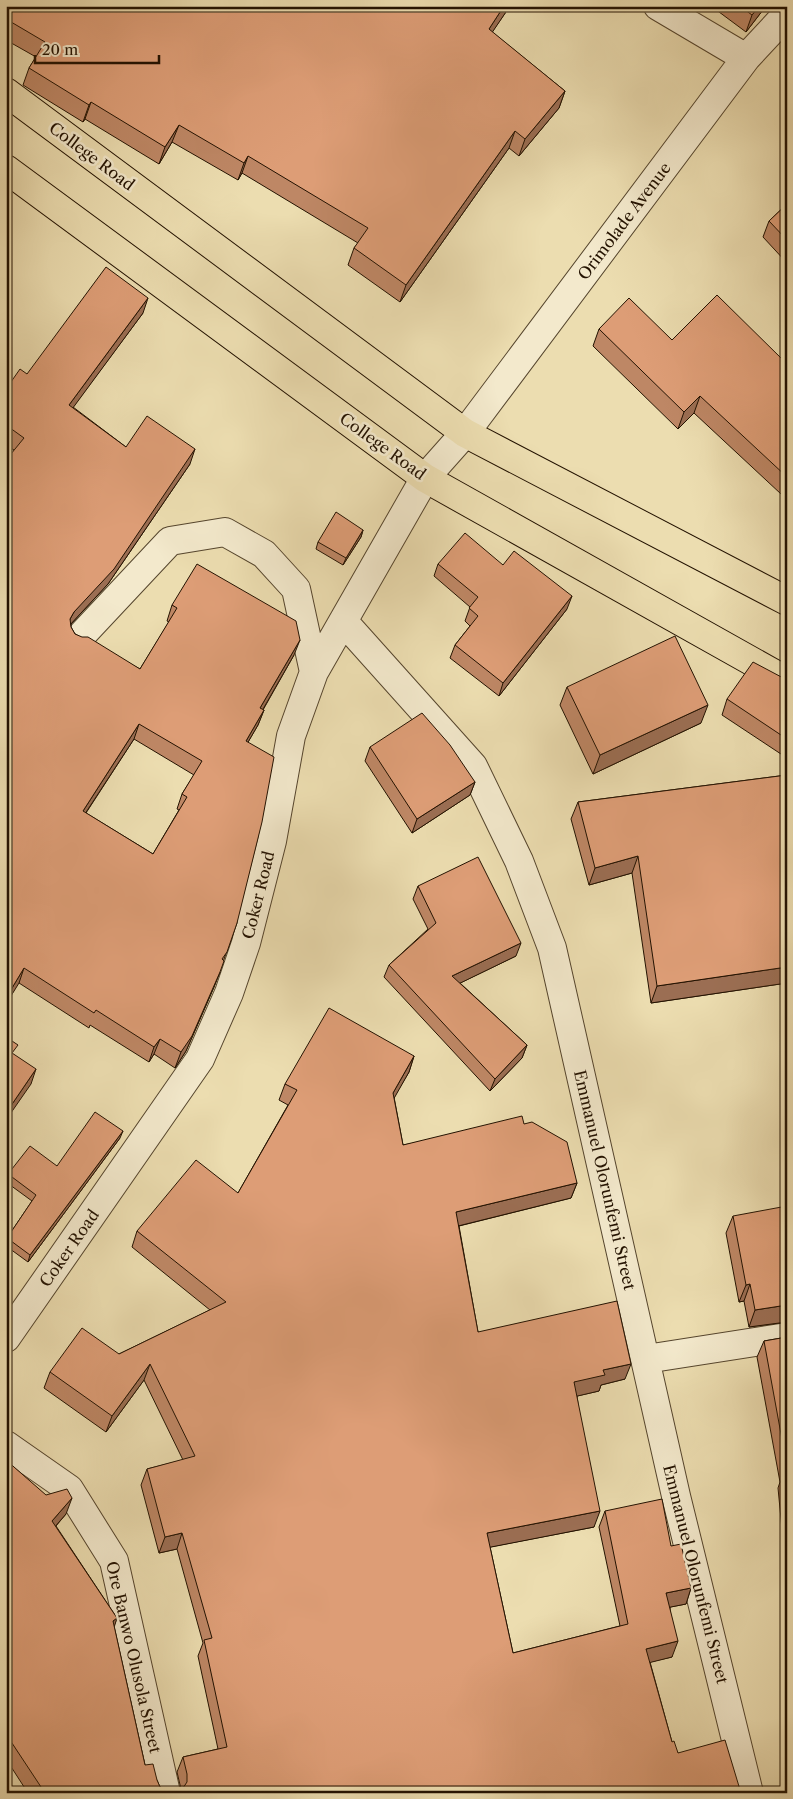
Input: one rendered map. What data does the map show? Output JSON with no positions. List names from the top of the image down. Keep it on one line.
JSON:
{"streets":{"main road":["College Road"],"street":["Orimolade Avenue","Coker Road","Emmanuel Olorunfemi Street","Ore Banwo Olusola Street"]},"crossings":[["College Road","Orimolade Avenue"],["College Road","Coker Road"],["Orimolade Avenue","Coker Road"],["Coker Road","Emmanuel Olorunfemi Street"]],"scale_bar":"20 m"}
